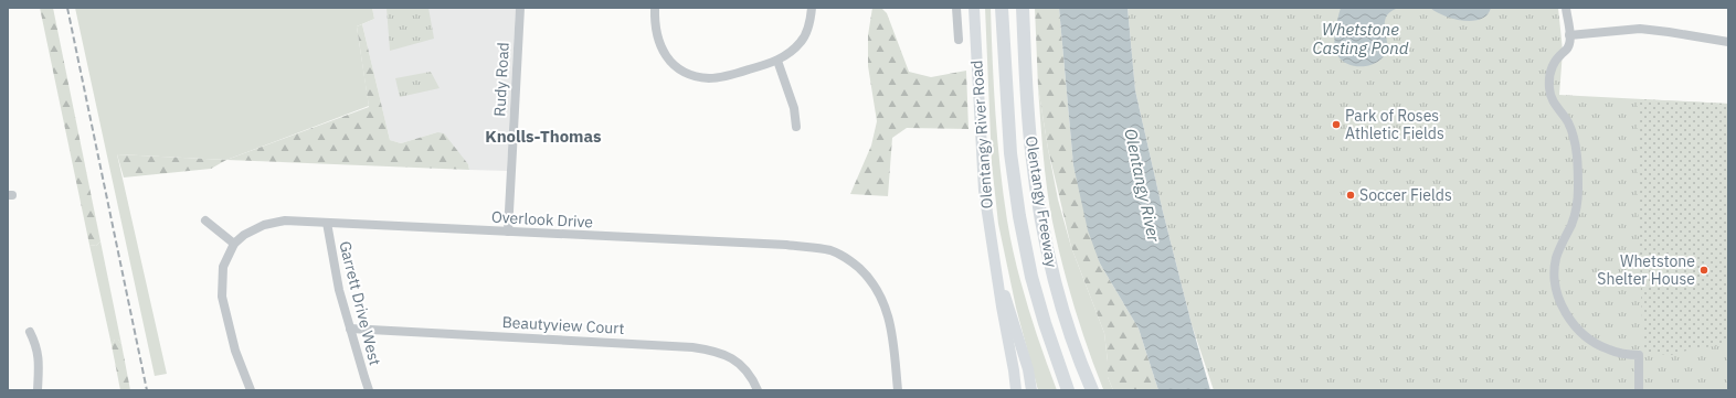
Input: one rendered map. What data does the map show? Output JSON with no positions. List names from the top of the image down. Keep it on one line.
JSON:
{"streets":{"highway":["Olentangy Freeway"],"main road":["Olentangy River Road"],"street":["Rudy Road","Overlook Drive","Garrett Drive West","Beautyview Court"]},"crossings":[["Rudy Road","Overlook Drive"],["Overlook Drive","Garrett Drive West"],["Garrett Drive West","Beautyview Court"]],"districts":["Knolls-Thomas"],"water":["Whetstone Casting Pond","Olentangy River"],"places":["Park of Roses Athletic Fields","Soccer Fields","Whetstone Shelter House"]}
